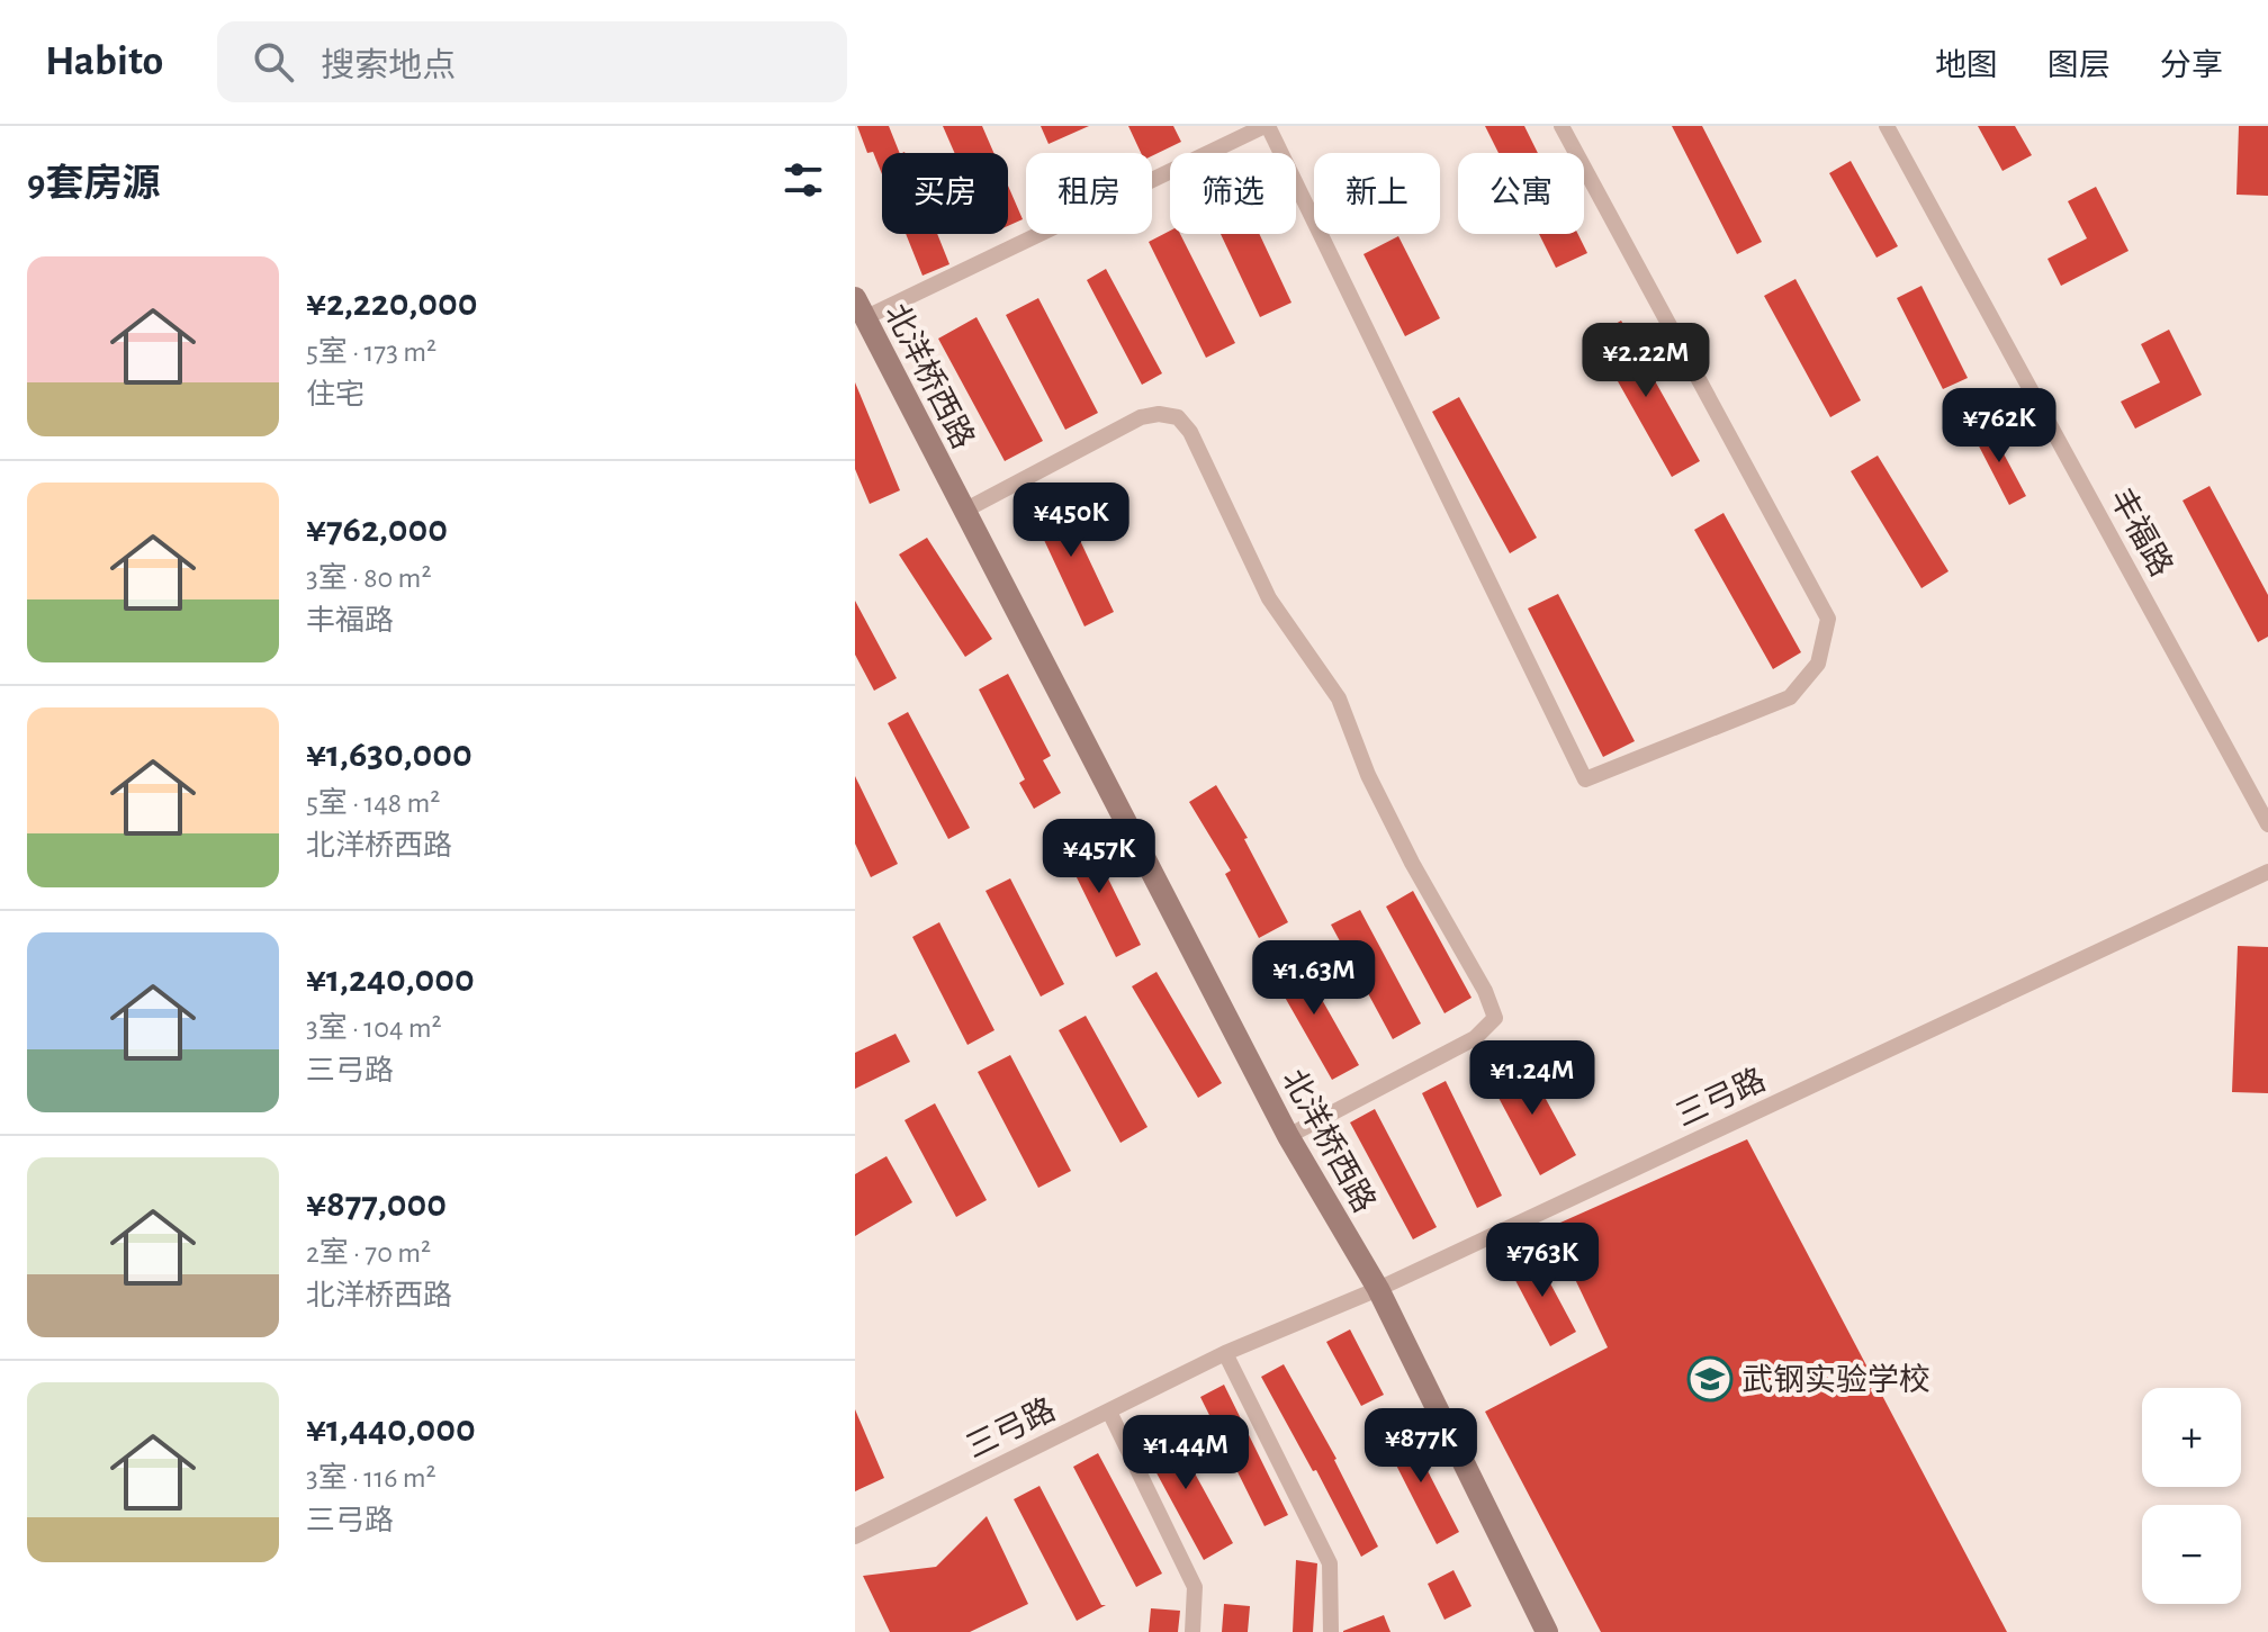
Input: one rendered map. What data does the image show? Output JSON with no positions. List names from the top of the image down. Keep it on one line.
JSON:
{"streets":{"main road":["北洋桥西路"],"street":["丰福路","三弓路"]},"crossings":[["北洋桥西路","三弓路"]],"places":{"school or university":["武钢实验学校"]},"page":{"header":"Habito","search":"搜索地点","nav":["地图","图层","分享"],"heading":"9套房源","chip":["买房","租房","筛选","新上","公寓"],"list":[{"name":"¥2,220,000","note":"5室 · 173 m² · 住宅"},{"name":"¥762,000","note":"3室 · 80 m² · 丰福路"},{"name":"¥1,630,000","note":"5室 · 148 m² · 北洋桥西路"},{"name":"¥1,240,000","note":"3室 · 104 m² · 三弓路"},{"name":"¥877,000","note":"2室 · 70 m² · 北洋桥西路"},{"name":"¥1,440,000","note":"3室 · 116 m² · 三弓路"}],"price":["¥2.22M","¥762K","¥450K","¥457K","¥1.63M","¥1.24M","¥763K","¥877K","¥1.44M"],"map_buttons":["+","−"]}}
